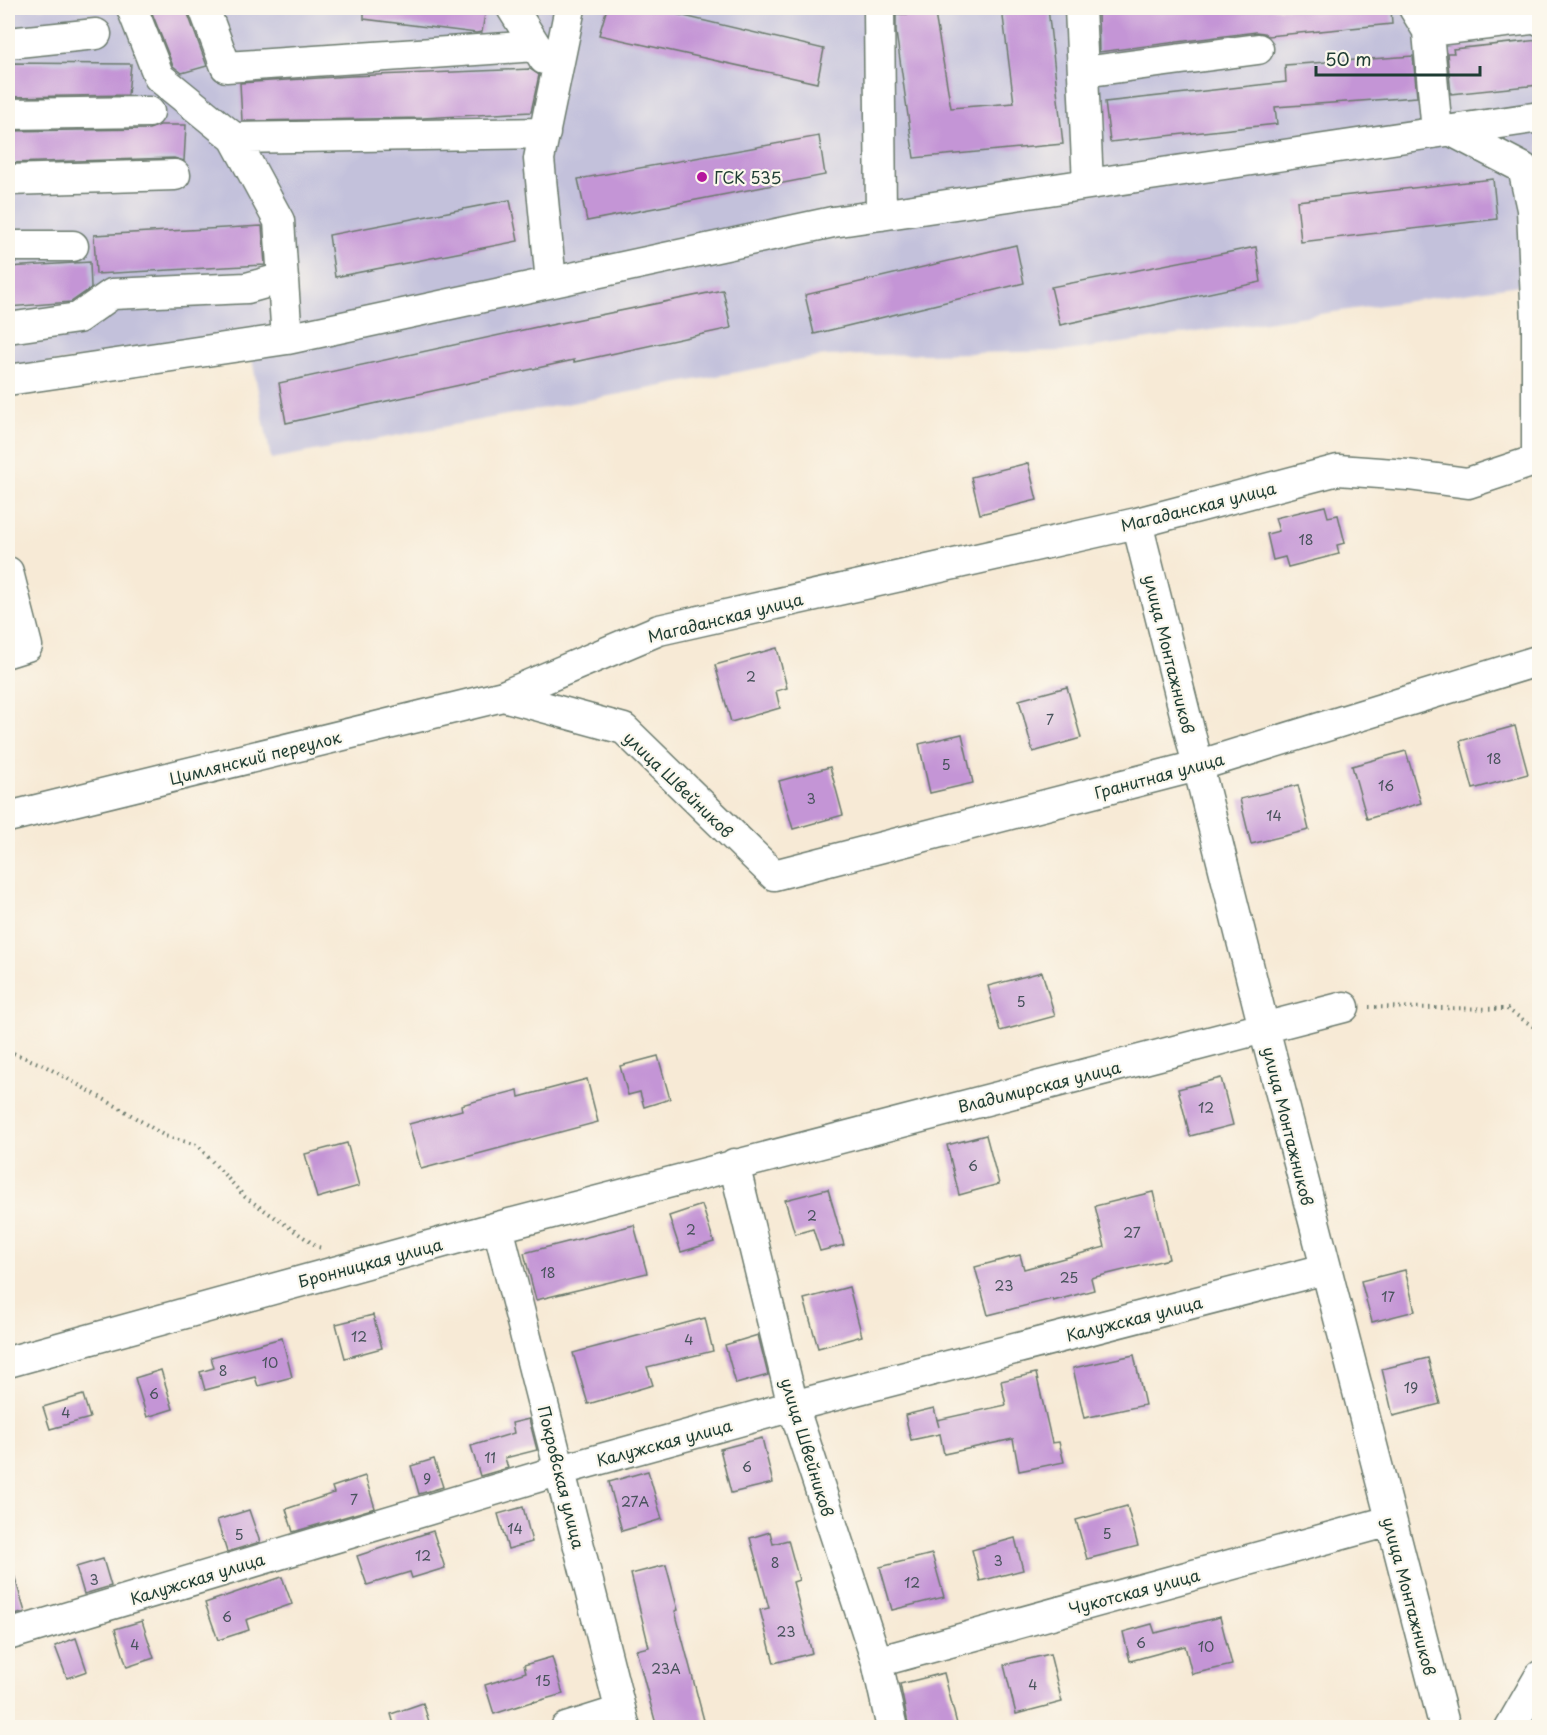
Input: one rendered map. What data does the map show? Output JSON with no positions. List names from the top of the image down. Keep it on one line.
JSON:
{"streets":{"street":["Магаданская улица","улица Монтажников","Цимлянский переулок","Гранитная улица","улица Швейников","Владимирская улица","Бронницкая улица","Калужская улица","Покровская улица","Чукотская улица"]},"crossings":[["Магаданская улица","улица Монтажников"],["Магаданская улица","Цимлянский переулок"],["Магаданская улица","улица Швейников"],["улица Монтажников","Гранитная улица"],["улица Монтажников","Владимирская улица"],["улица Монтажников","Калужская улица"],["улица Монтажников","Чукотская улица"],["Цимлянский переулок","улица Швейников"],["Гранитная улица","улица Швейников"],["улица Швейников","Владимирская улица"],["улица Швейников","Бронницкая улица"],["улица Швейников","Калужская улица"],["улица Швейников","Чукотская улица"],["Владимирская улица","Бронницкая улица"],["Бронницкая улица","Покровская улица"],["Калужская улица","Покровская улица"]],"places":["ГСК 535"],"house_numbers":["18","2","7","18","5","16","3","14","5","12","6","2","2","27","18","25","23","17","12","4","10","8","19","6","4","11","6","9","7","27А","14","5","5","12","3","8","3","12","6","23","6","4","10","23А","15","4"],"scale_bar":"50 m"}
